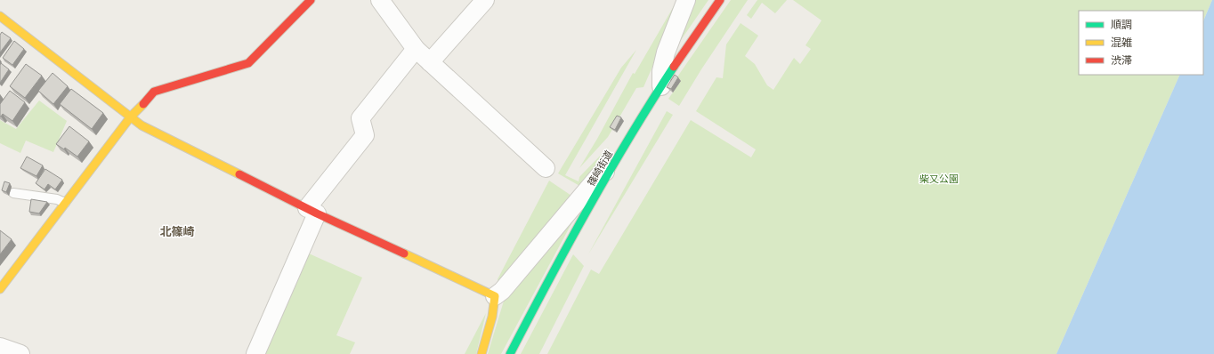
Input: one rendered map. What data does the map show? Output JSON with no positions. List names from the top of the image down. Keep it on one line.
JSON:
{"streets":{"street":["篠崎街道"]},"districts":["北篠崎"],"parks":["柴又公園"],"legend":["順調","混雑","渋滞"]}
